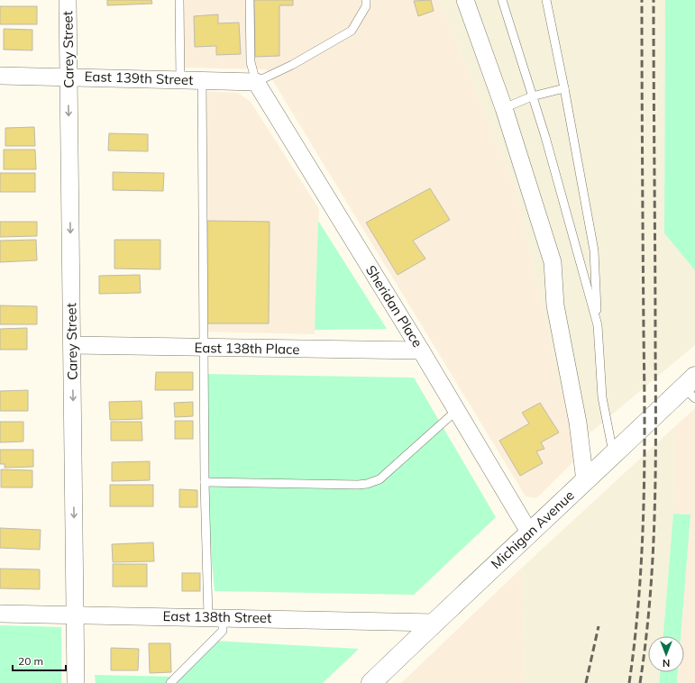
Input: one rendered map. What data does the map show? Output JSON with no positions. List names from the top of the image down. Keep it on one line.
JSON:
{"streets":{"main road":["Michigan Avenue"],"street":["Carey Street","East 139th Street","Sheridan Place","East 138th Place","East 138th Street"]},"crossings":[["Carey Street","East 139th Street"],["Carey Street","East 138th Place"],["Carey Street","East 138th Street"],["East 139th Street","Sheridan Place"],["Sheridan Place","East 138th Place"],["Sheridan Place","Michigan Avenue"],["Michigan Avenue","East 138th Street"]],"one_way":["Carey Street"],"scale_bar":"20 m","north":"bottom"}
